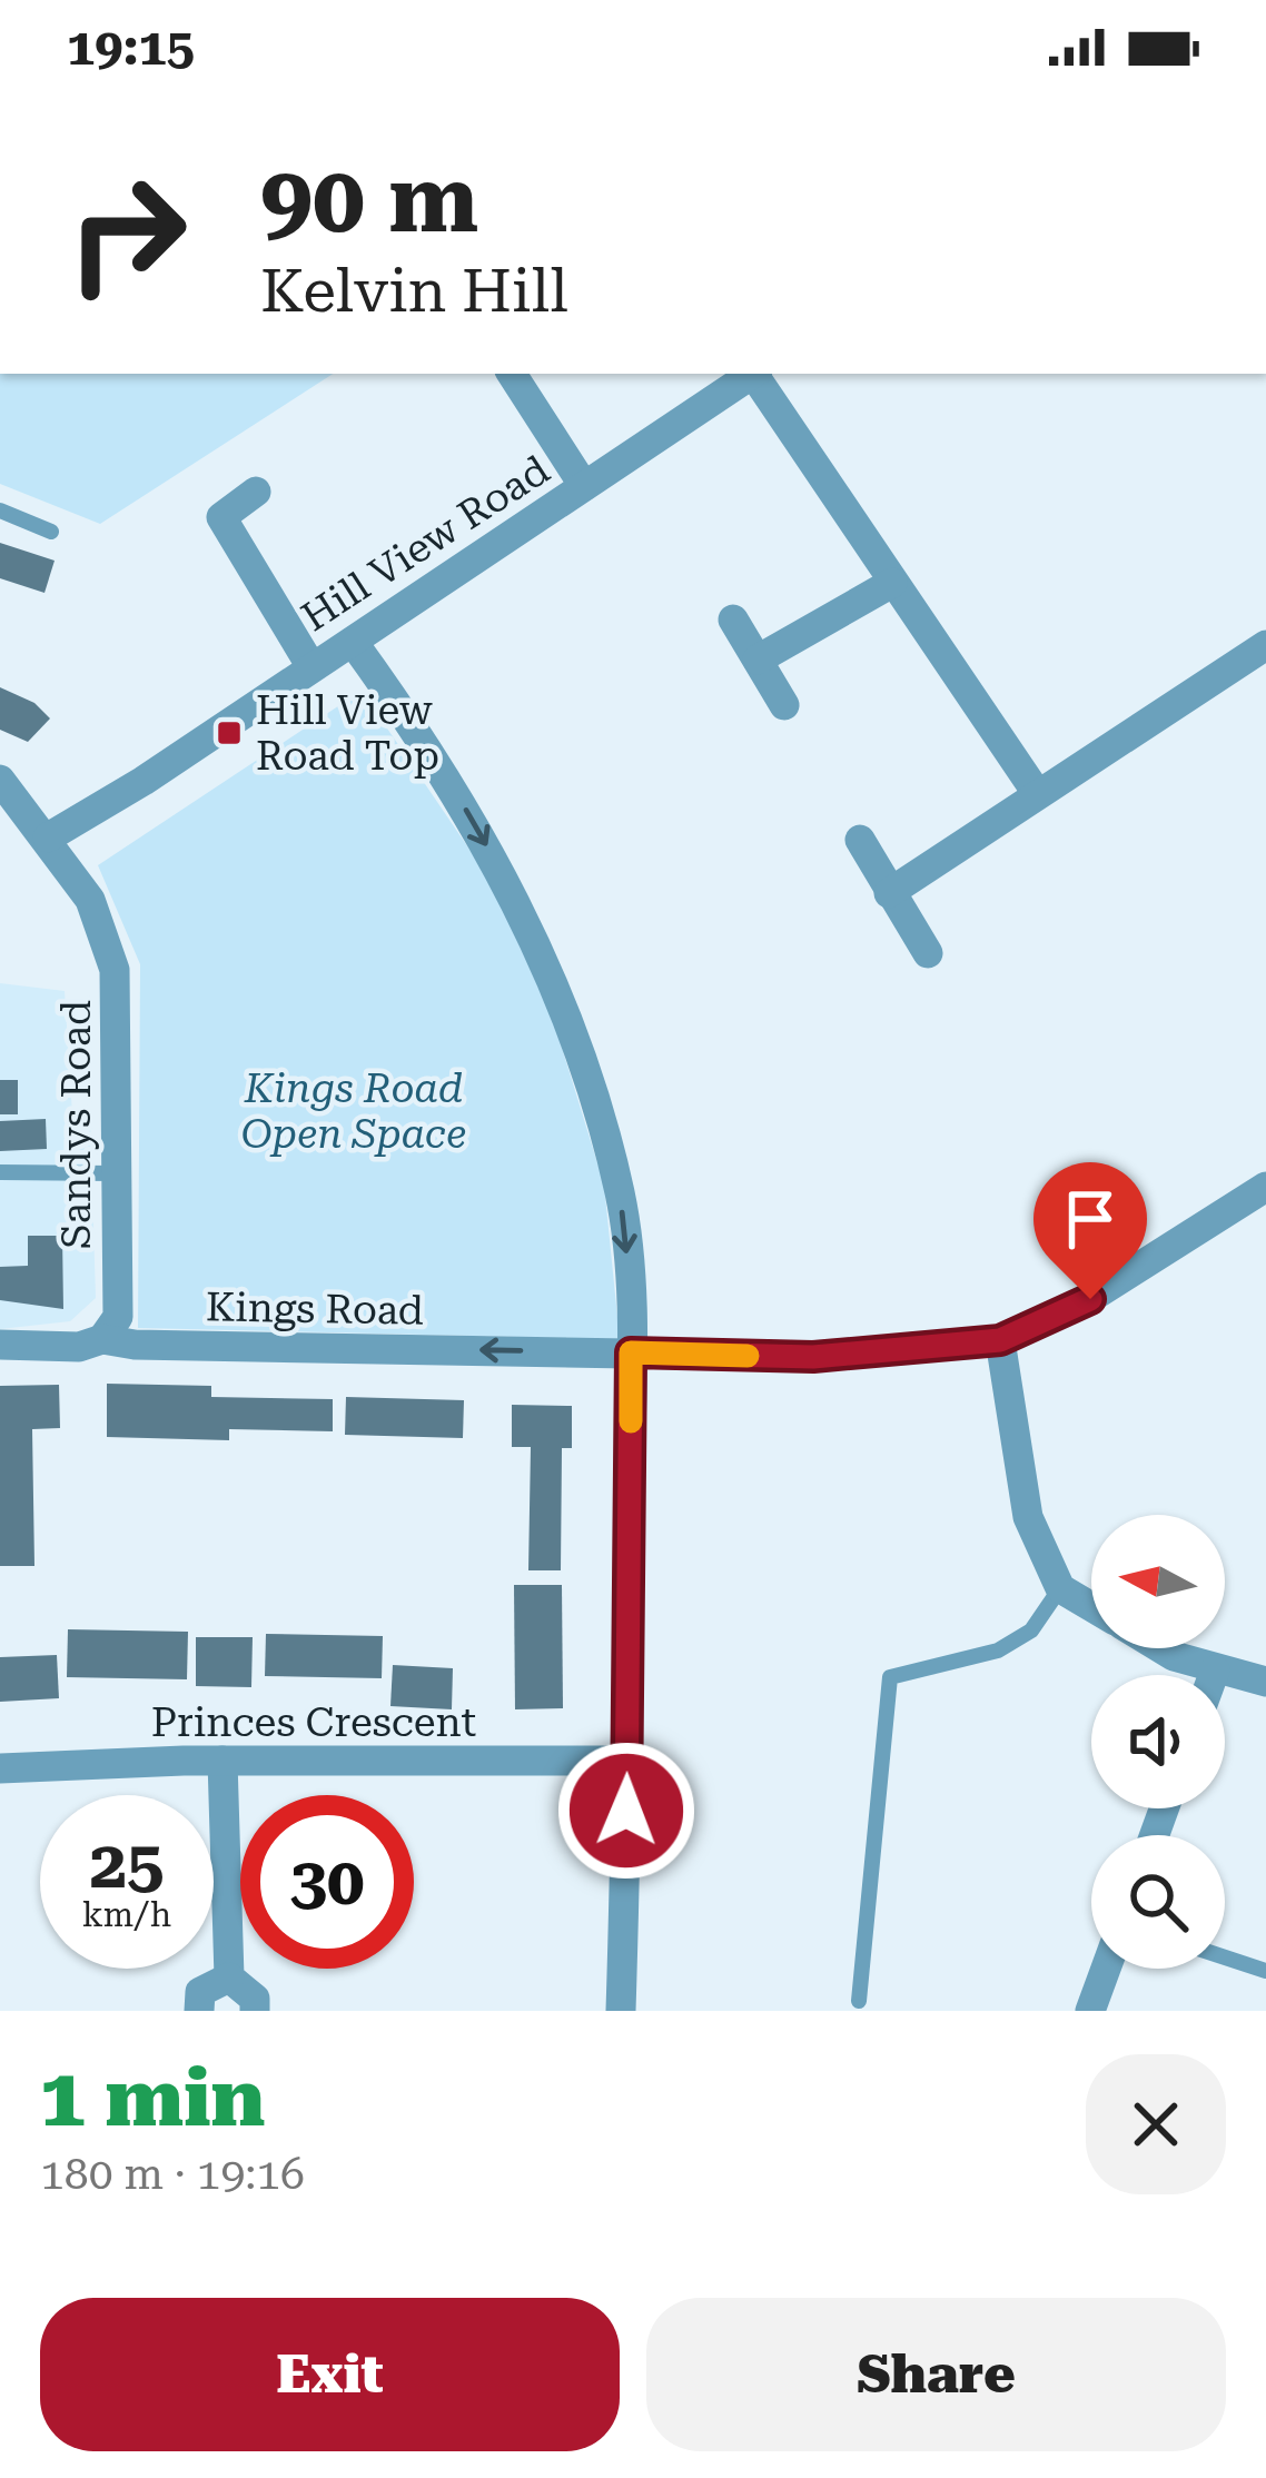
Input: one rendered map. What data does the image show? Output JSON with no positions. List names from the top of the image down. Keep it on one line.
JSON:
{"streets":{"street":["Hill View Road","Sandys Road","Kings Road","Princes Crescent"]},"crossings":[["Hill View Road","Sandys Road"],["Sandys Road","Kings Road"]],"one_way":["Kings Road"],"parks":["Kings Road Open Space"],"places":{"transit":["Hill View Road Top"]},"north":"left","page":{"status":"19:15","turn":["90 m","Kelvin Hill"],"speed":"25 km/h","limit":"30","heading":["1 min","180 m · 19:16"],"buttons":["Exit","Share"]}}
